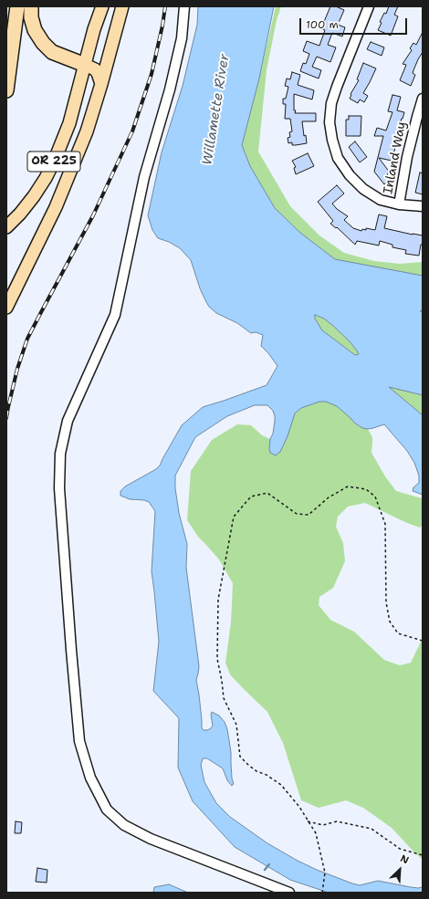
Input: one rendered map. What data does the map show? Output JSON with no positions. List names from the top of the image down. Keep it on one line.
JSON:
{"streets":{"main road":["OR 225"],"street":["Inland Way"]},"water":["Willamette River"],"scale_bar":"100 m","north":"top right"}
